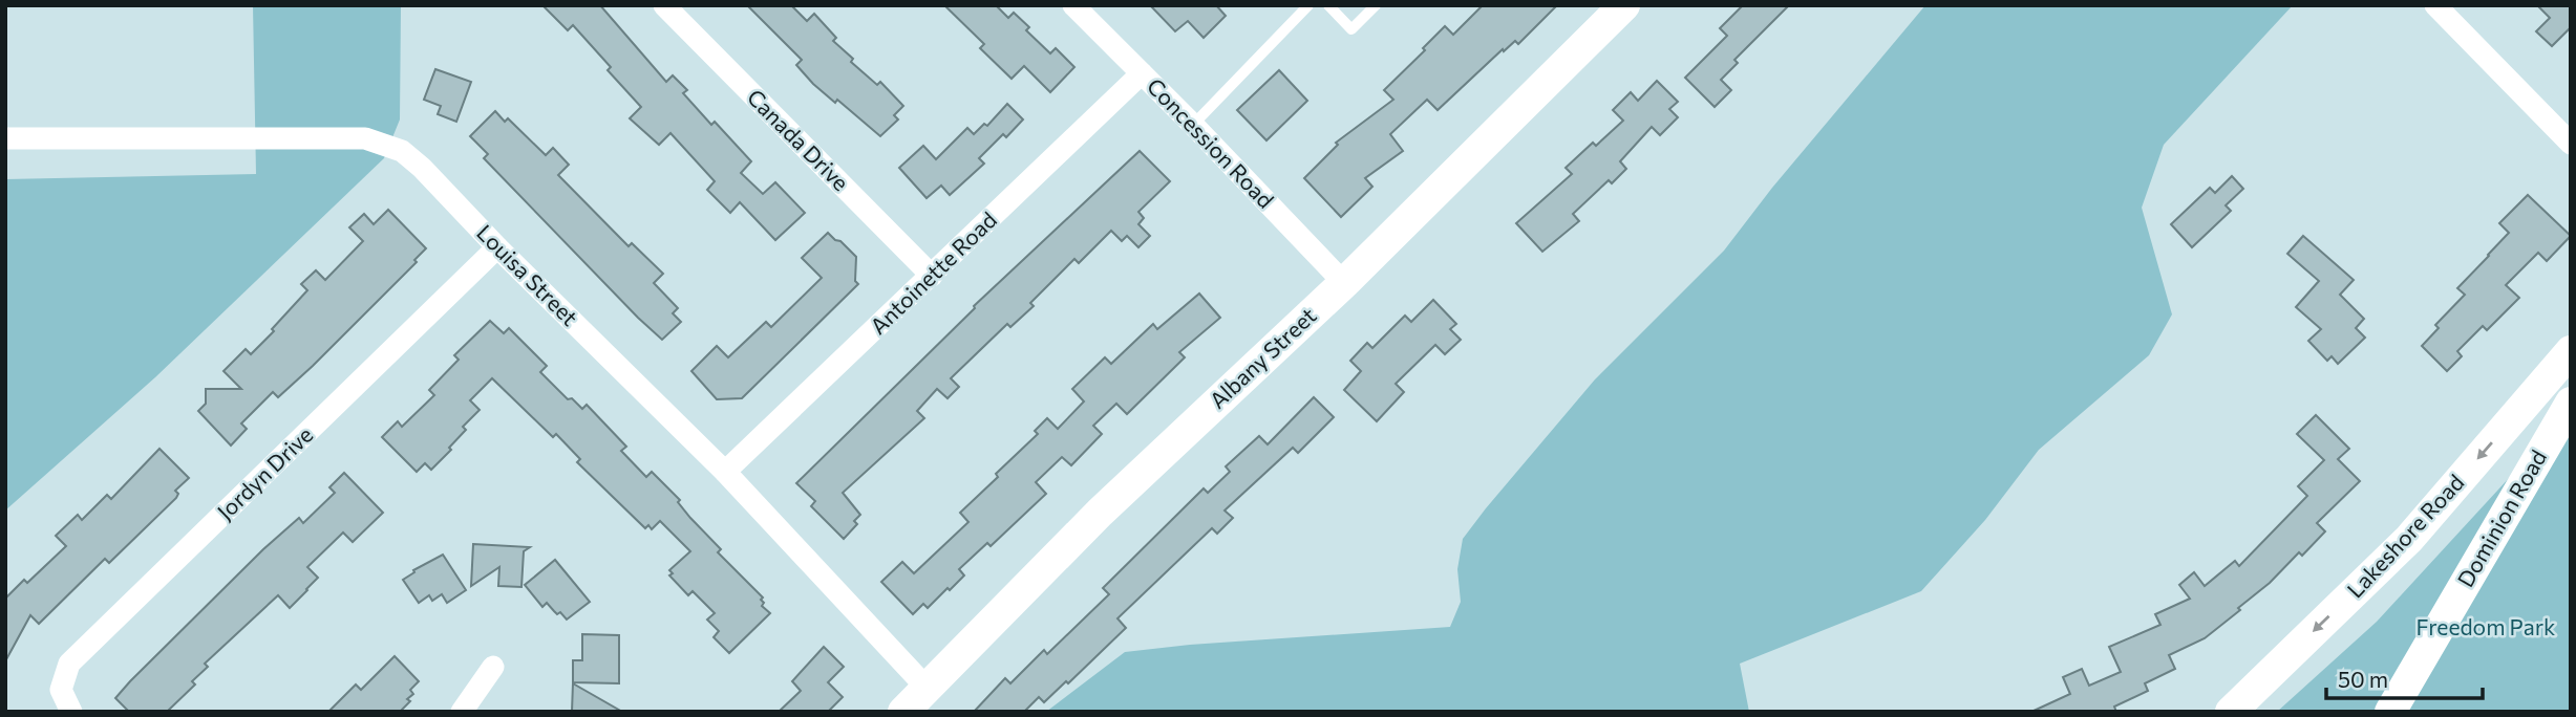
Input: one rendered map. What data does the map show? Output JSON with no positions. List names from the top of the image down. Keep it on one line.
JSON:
{"streets":{"street":["Canada Drive","Concession Road","Antoinette Road","Louisa Street","Albany Street","Jordyn Drive","Dominion Road","Lakeshore Road"]},"crossings":[["Canada Drive","Antoinette Road"],["Concession Road","Antoinette Road"],["Concession Road","Albany Street"],["Antoinette Road","Louisa Street"],["Louisa Street","Albany Street"],["Louisa Street","Jordyn Drive"]],"one_way":["Lakeshore Road"],"parks":["Freedom Park"],"scale_bar":"50 m"}
